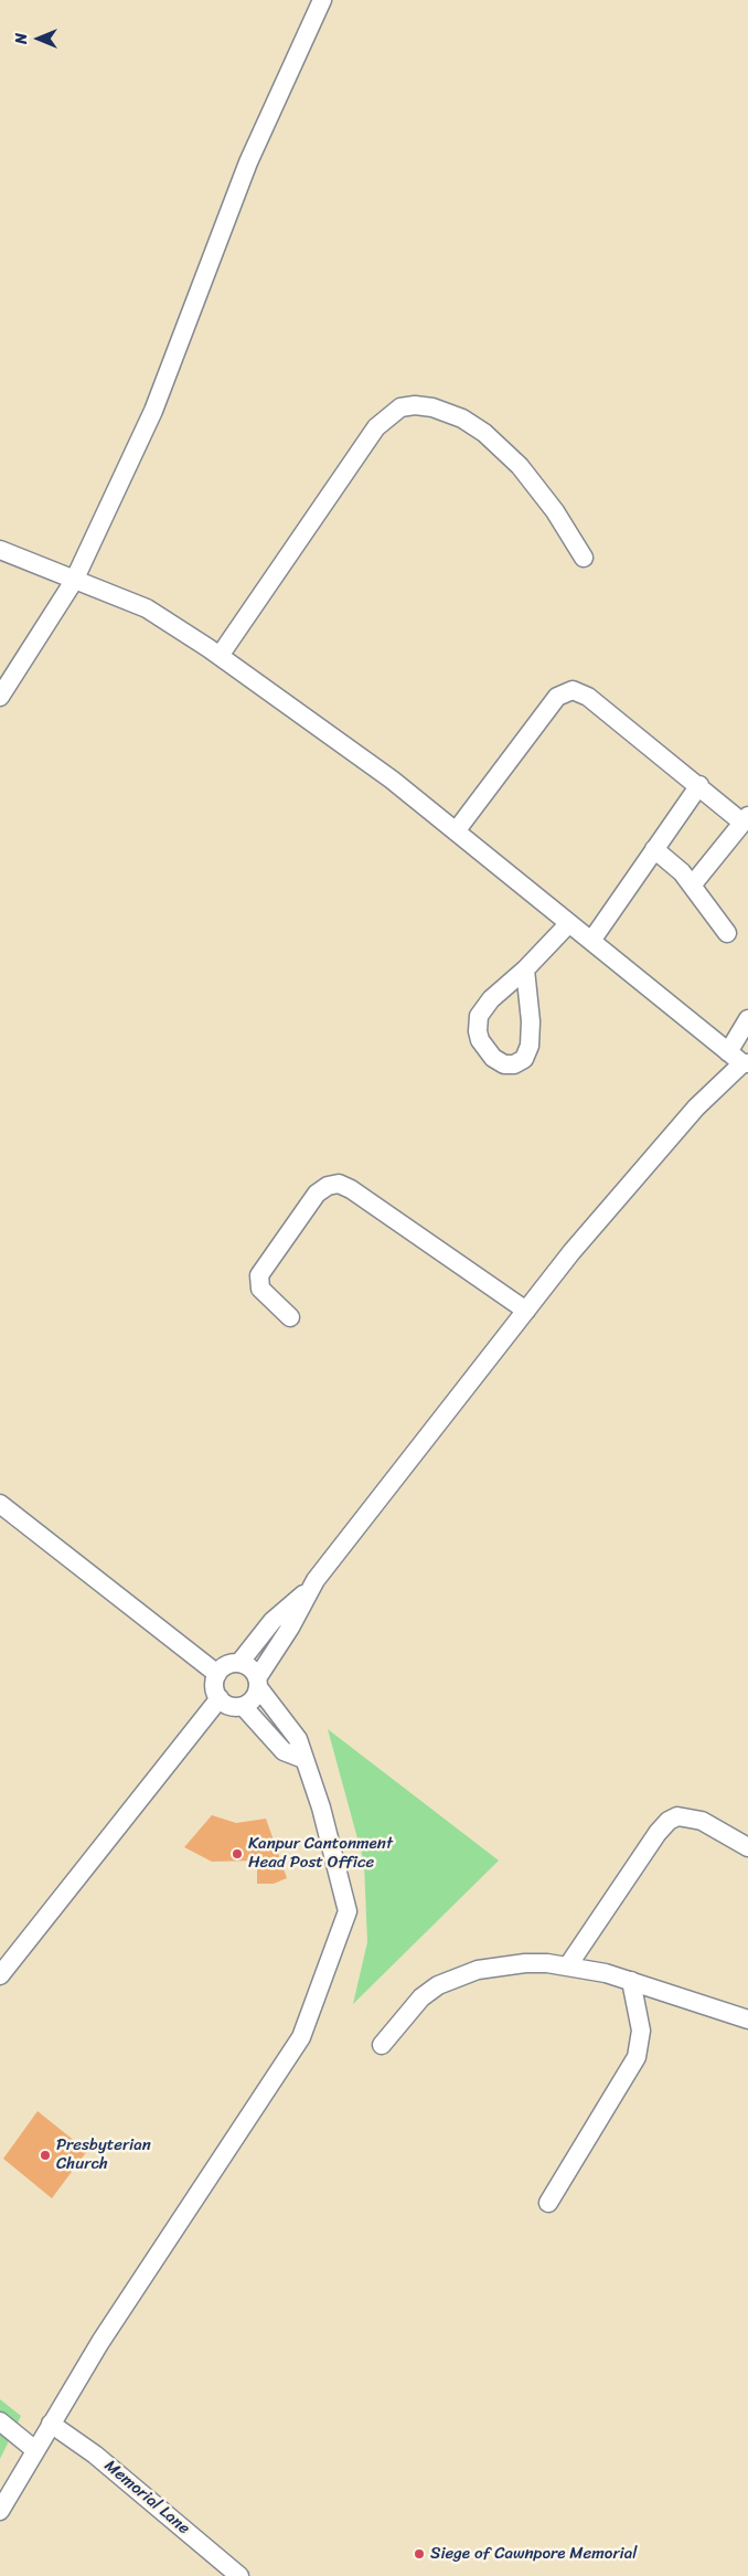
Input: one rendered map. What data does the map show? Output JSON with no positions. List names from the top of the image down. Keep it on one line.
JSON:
{"streets":{"street":["Memorial Lane"]},"places":["Kanpur Cantonment Head Post Office","Presbyterian Church","Siege of Cawnpore Memorial"],"north":"left"}
